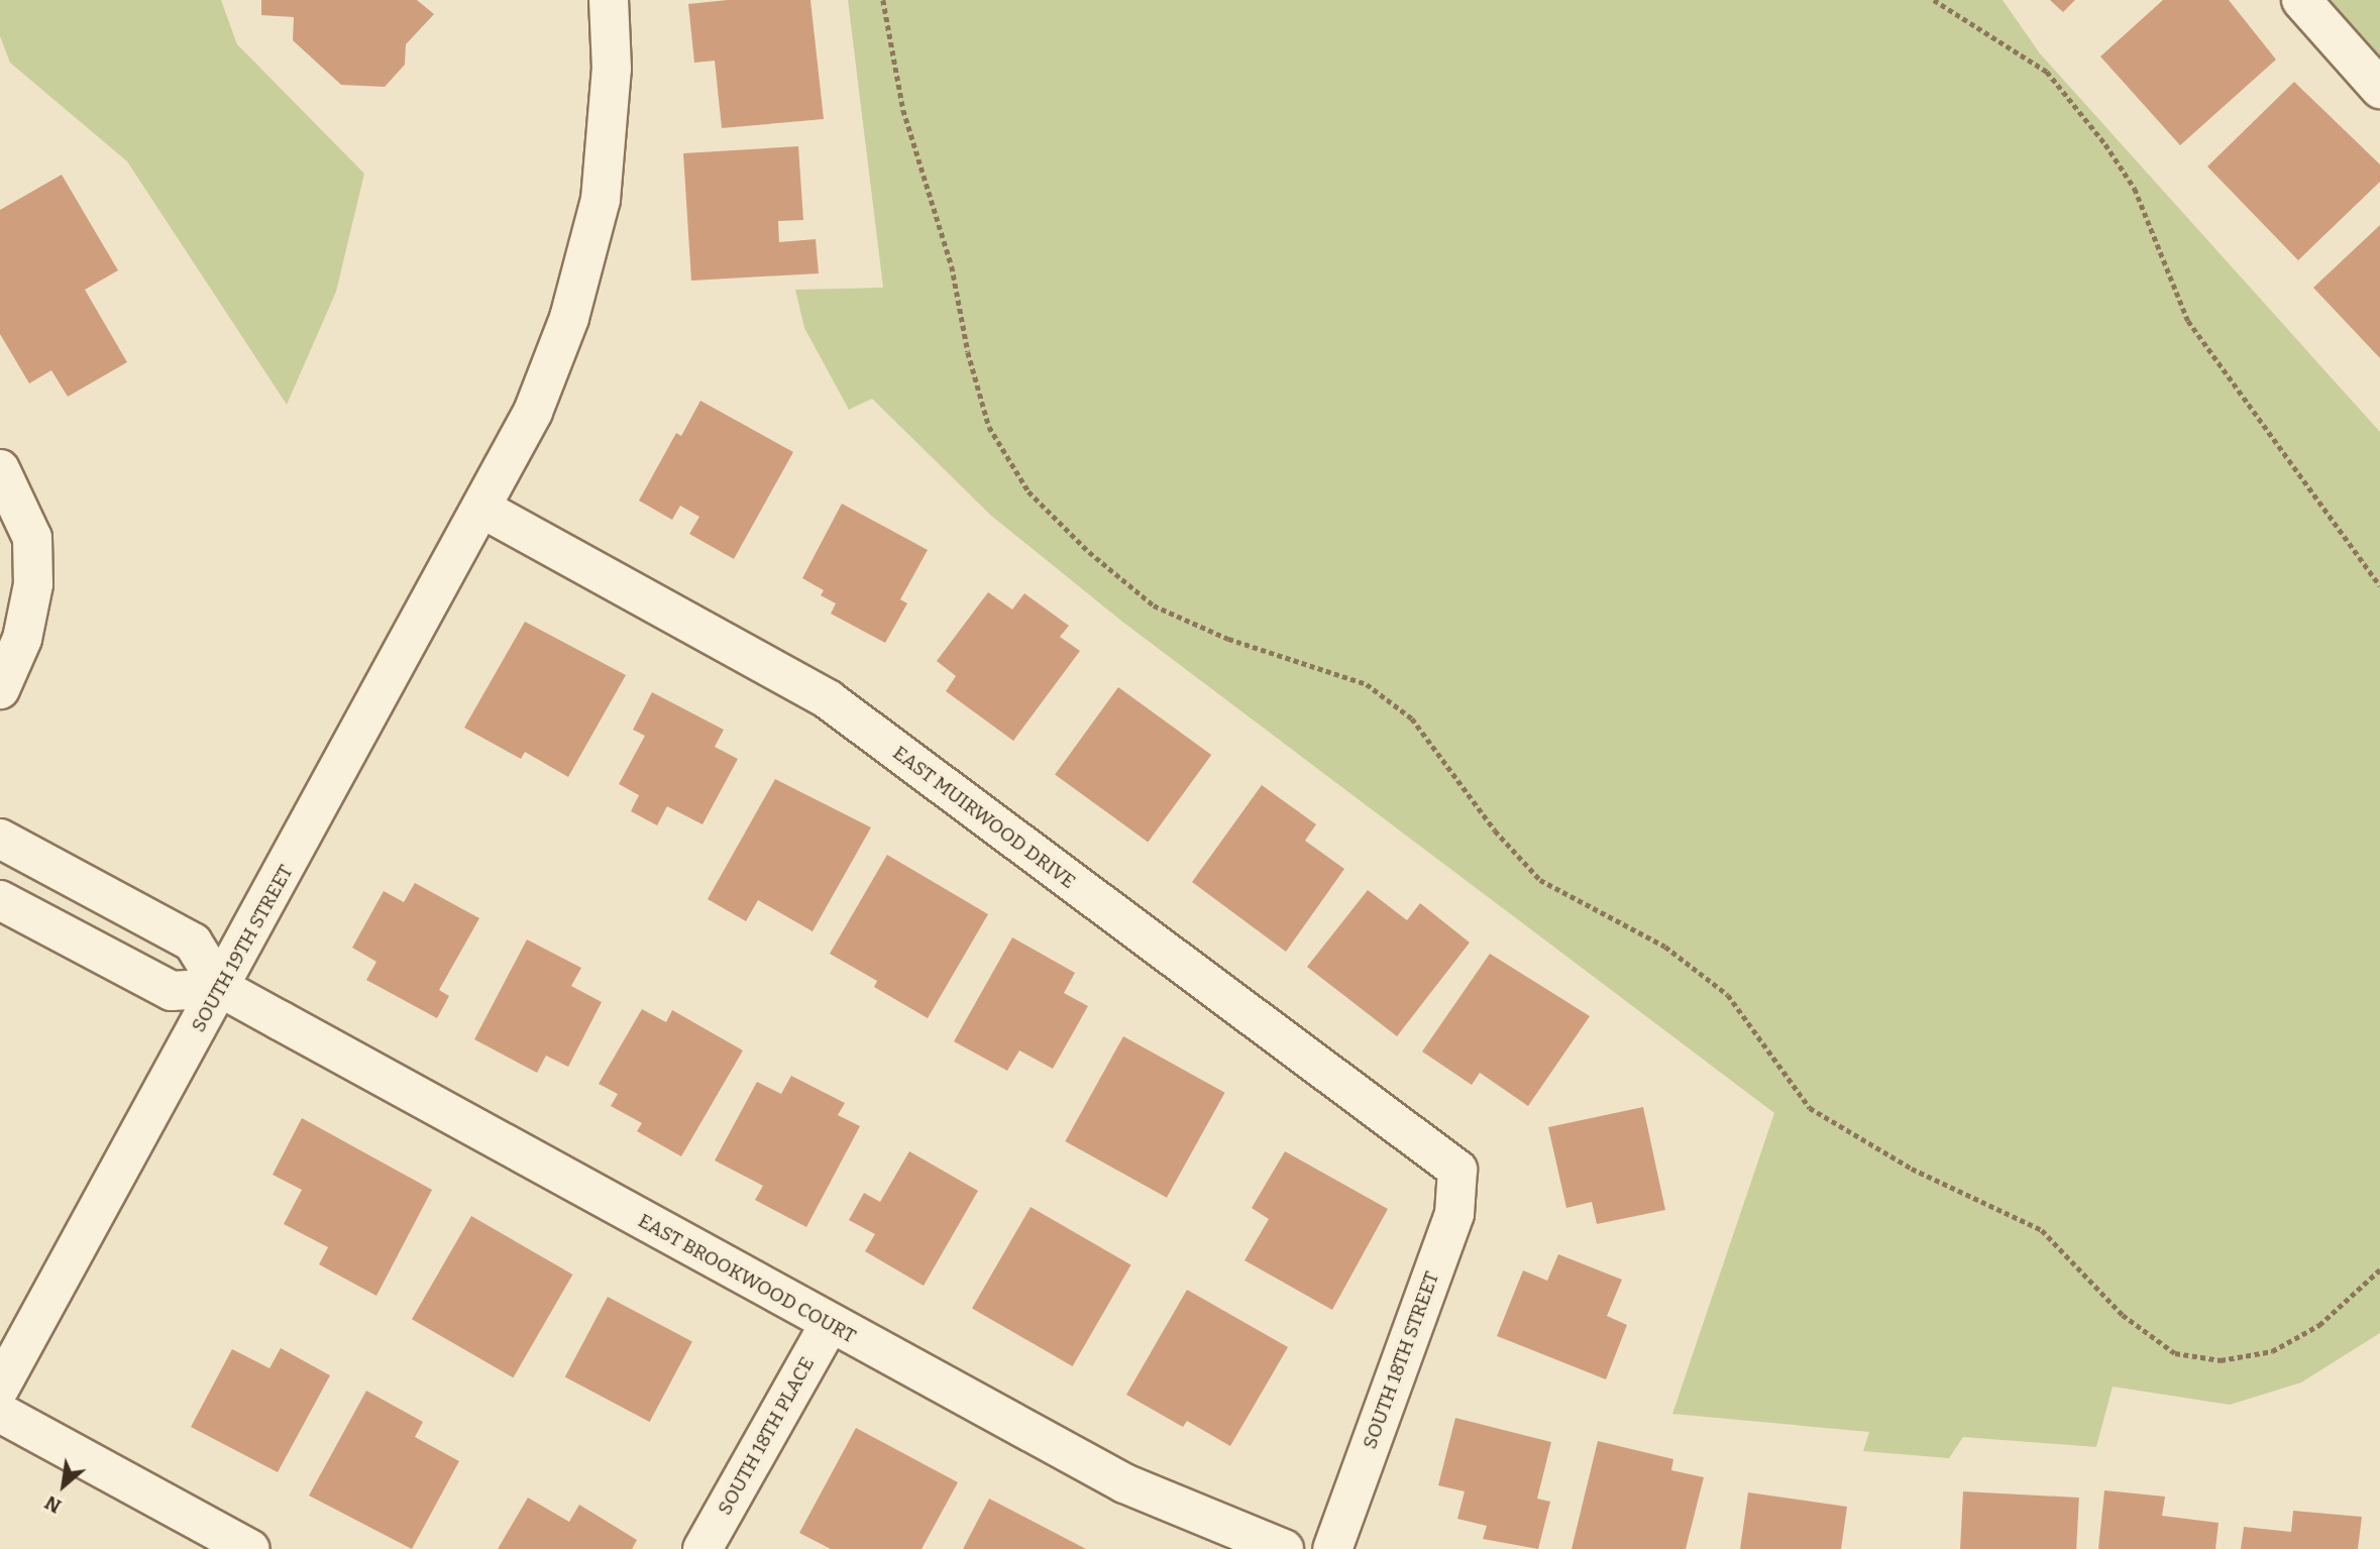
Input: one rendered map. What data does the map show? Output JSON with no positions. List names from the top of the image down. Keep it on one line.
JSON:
{"streets":{"street":["EAST MUIRWOOD DRIVE","SOUTH 19TH STREET","EAST BROOKWOOD COURT","SOUTH 18TH STREET","SOUTH 18TH PLACE"]},"crossings":[["EAST MUIRWOOD DRIVE","SOUTH 19TH STREET"],["EAST MUIRWOOD DRIVE","SOUTH 18TH STREET"],["SOUTH 19TH STREET","EAST BROOKWOOD COURT"],["EAST BROOKWOOD COURT","SOUTH 18TH PLACE"]],"north":"bottom left"}
